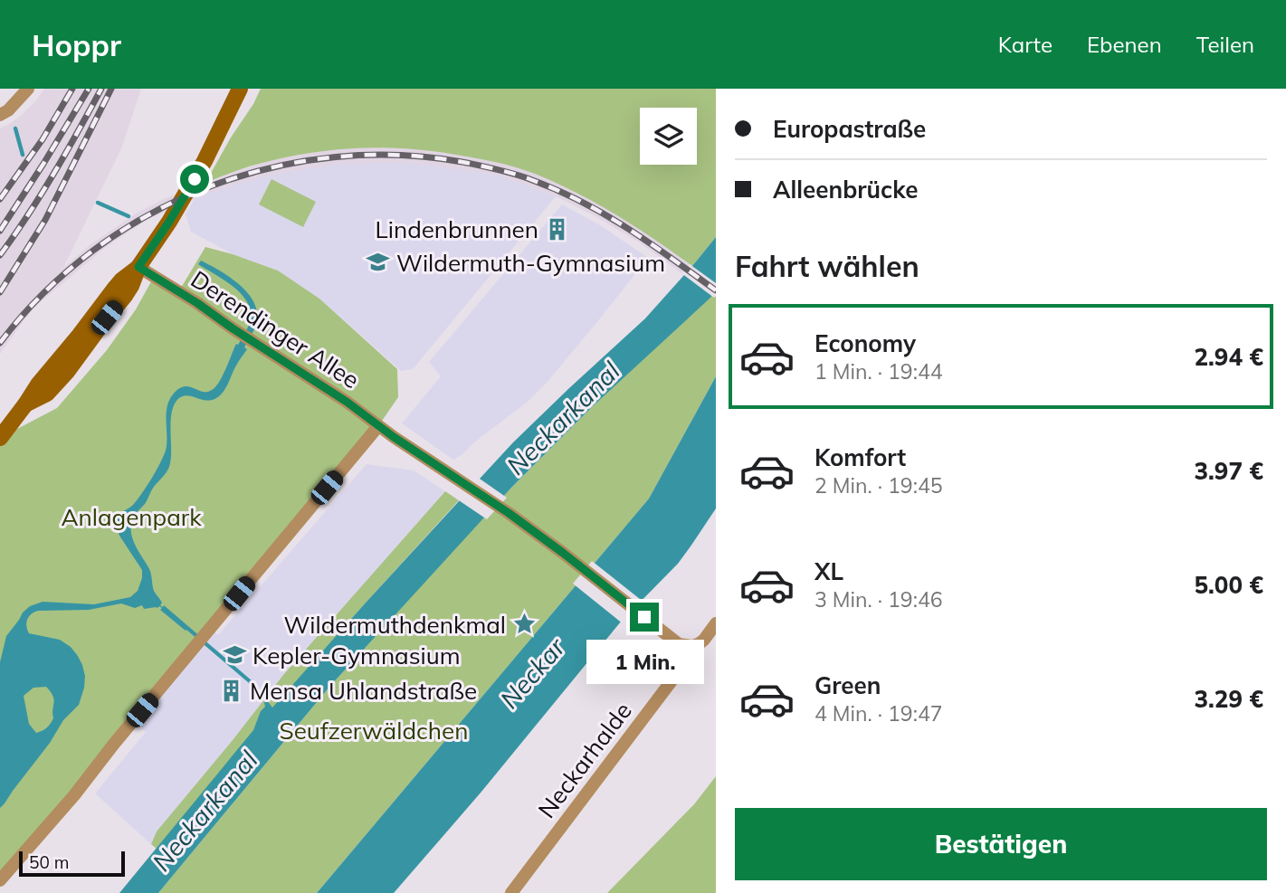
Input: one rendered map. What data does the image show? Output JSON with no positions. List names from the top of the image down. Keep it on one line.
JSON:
{"streets":{"street":["Derendinger Allee","Neckarhalde"]},"crossings":[["Derendinger Allee","Neckarhalde"]],"water":["Neckarkanal","Neckar"],"parks":["Anlagenpark","Seufzerwäldchen"],"places":{"building":["Lindenbrunnen","Mensa Uhlandstraße"],"school or university":["Wildermuth-Gymnasium","Kepler-Gymnasium"],"place":["Wildermuthdenkmal"]},"scale_bar":"50 m","page":{"header":"Hoppr","nav":["Karte","Ebenen","Teilen"],"banner":["Europastraße","Alleenbrücke"],"heading":"Fahrt wählen","list":[{"name":"Economy","note":"1 Min. · 19:44","value":"2.94 €"},{"name":"Komfort","note":"2 Min. · 19:45","value":"3.97 €"},{"name":"XL","note":"3 Min. · 19:46","value":"5.00 €"},{"name":"Green","note":"4 Min. · 19:47","value":"3.29 €"}],"bubble":"1 Min.","buttons":"Bestätigen","scale":"50 m"}}
